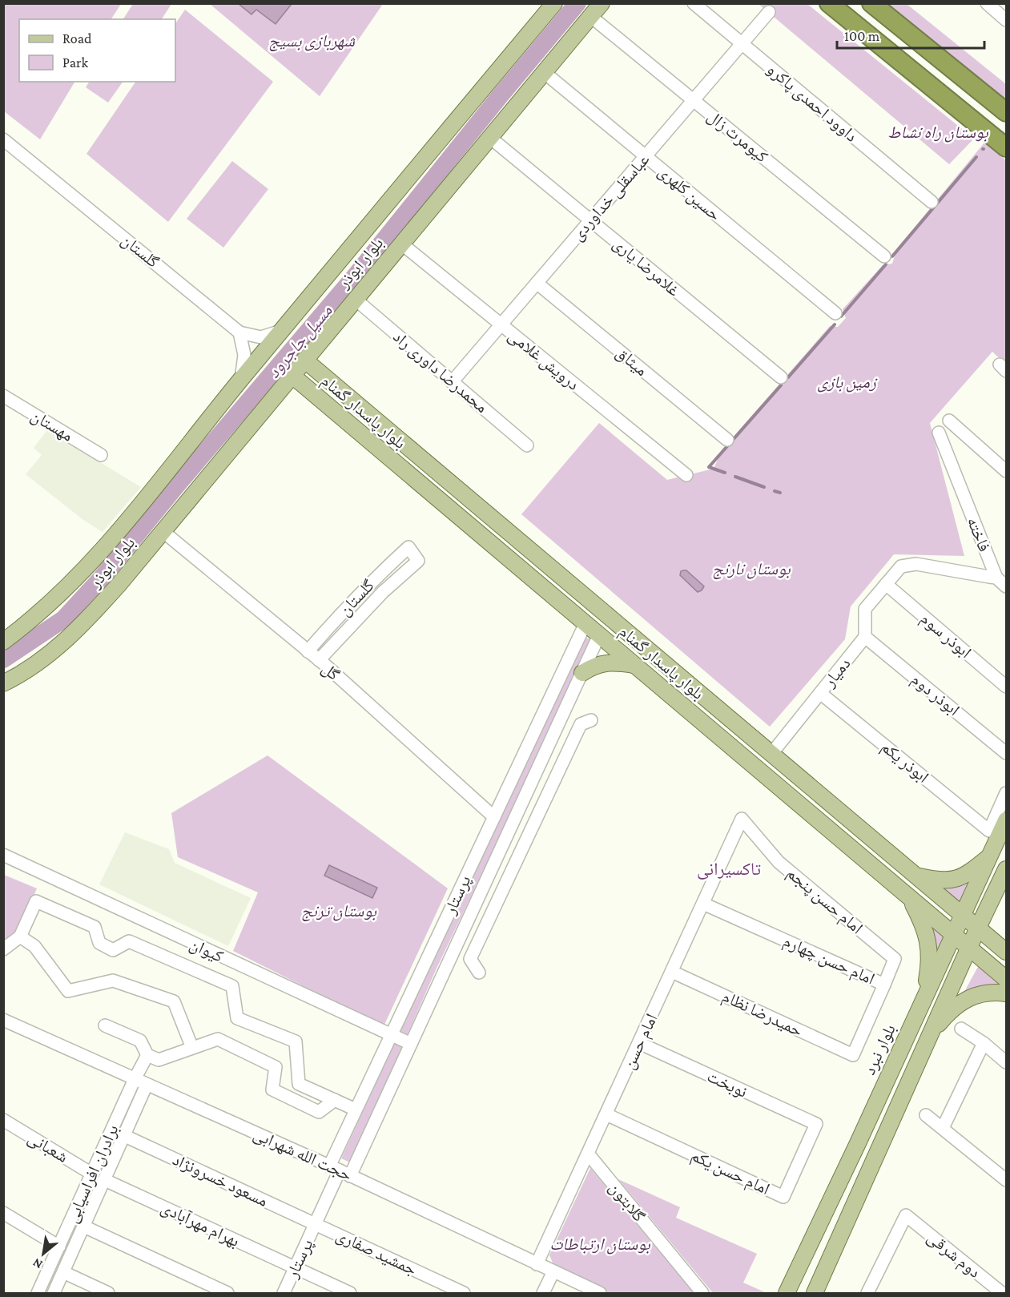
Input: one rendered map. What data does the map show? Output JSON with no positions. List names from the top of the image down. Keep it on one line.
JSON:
{"streets":{"main road":["بلوار ابوذر","بلوار پاسدار گمنام","بلوار نبرد"],"street":["داوود احمدی پاکرو","کیومرث زال","حسین کلهری","عباسقلی خداوردی","گلستان","غلامرضا یاری","درویش غلامی","میثاق","محمدرضا داوری راد","مهستان","فاخته","ابوذر سوم","گل","دمیار","ابوذر دوم","ابوذر یکم","پرستار","امام حسن پنجم","کیوان","امام حسن چهارم","حمیدرضا نظام","امام حسن","نوبخت","شعبانی","حجت الله شهرابی","امام حسن یکم","برادران افراسیابی","مسعود خسرونژاد","گلابتون","بهرام مهرآبادی","جمشید صفاری","دوم شرقی"]},"crossings":[["داوود احمدی پاکرو","عباسقلی خداوردی"],["کیومرث زال","عباسقلی خداوردی"],["کیومرث زال","بلوار ابوذر"],["حسین کلهری","عباسقلی خداوردی"],["حسین کلهری","بلوار ابوذر"],["عباسقلی خداوردی","غلامرضا یاری"],["عباسقلی خداوردی","درویش غلامی"],["عباسقلی خداوردی","میثاق"],["عباسقلی خداوردی","محمدرضا داوری راد"],["گلستان","گل"],["بلوار ابوذر","غلامرضا یاری"],["بلوار ابوذر","درویش غلامی"],["بلوار ابوذر","محمدرضا داوری راد"],["بلوار ابوذر","بلوار پاسدار گمنام"],["بلوار ابوذر","گل"],["بلوار پاسدار گمنام","دمیار"],["بلوار پاسدار گمنام","پرستار"],["بلوار پاسدار گمنام","بلوار نبرد"],["فاخته","ابوذر سوم"],["گل","پرستار"],["دمیار","ابوذر دوم"],["دمیار","ابوذر یکم"],["پرستار","کیوان"],["پرستار","حجت الله شهرابی"],["پرستار","مسعود خسرونژاد"],["پرستار","بهرام مهرآبادی"],["پرستار","جمشید صفاری"],["امام حسن پنجم","امام حسن چهارم"],["امام حسن پنجم","امام حسن"],["امام حسن چهارم","حمیدرضا نظام"],["امام حسن چهارم","امام حسن"],["حمیدرضا نظام","امام حسن"],["امام حسن","نوبخت"],["امام حسن","حجت الله شهرابی"],["امام حسن","امام حسن یکم"],["امام حسن","گلابتون"],["نوبخت","امام حسن یکم"],["شعبانی","برادران افراسیابی"],["حجت الله شهرابی","برادران افراسیابی"],["برادران افراسیابی","مسعود خسرونژاد"],["برادران افراسیابی","بهرام مهرآبادی"],["مسعود خسرونژاد","جمشید صفاری"]],"districts":["تاکسیرانی"],"water":["مسیل جاجرود"],"parks":["شهربازی بسیج","بوستان راه نشاط","زمین بازی","بوستان نارنج","بوستان ترنج","بوستان ارتباطات"],"legend":["Road","Park"],"scale_bar":"100 m","north":"bottom left"}
